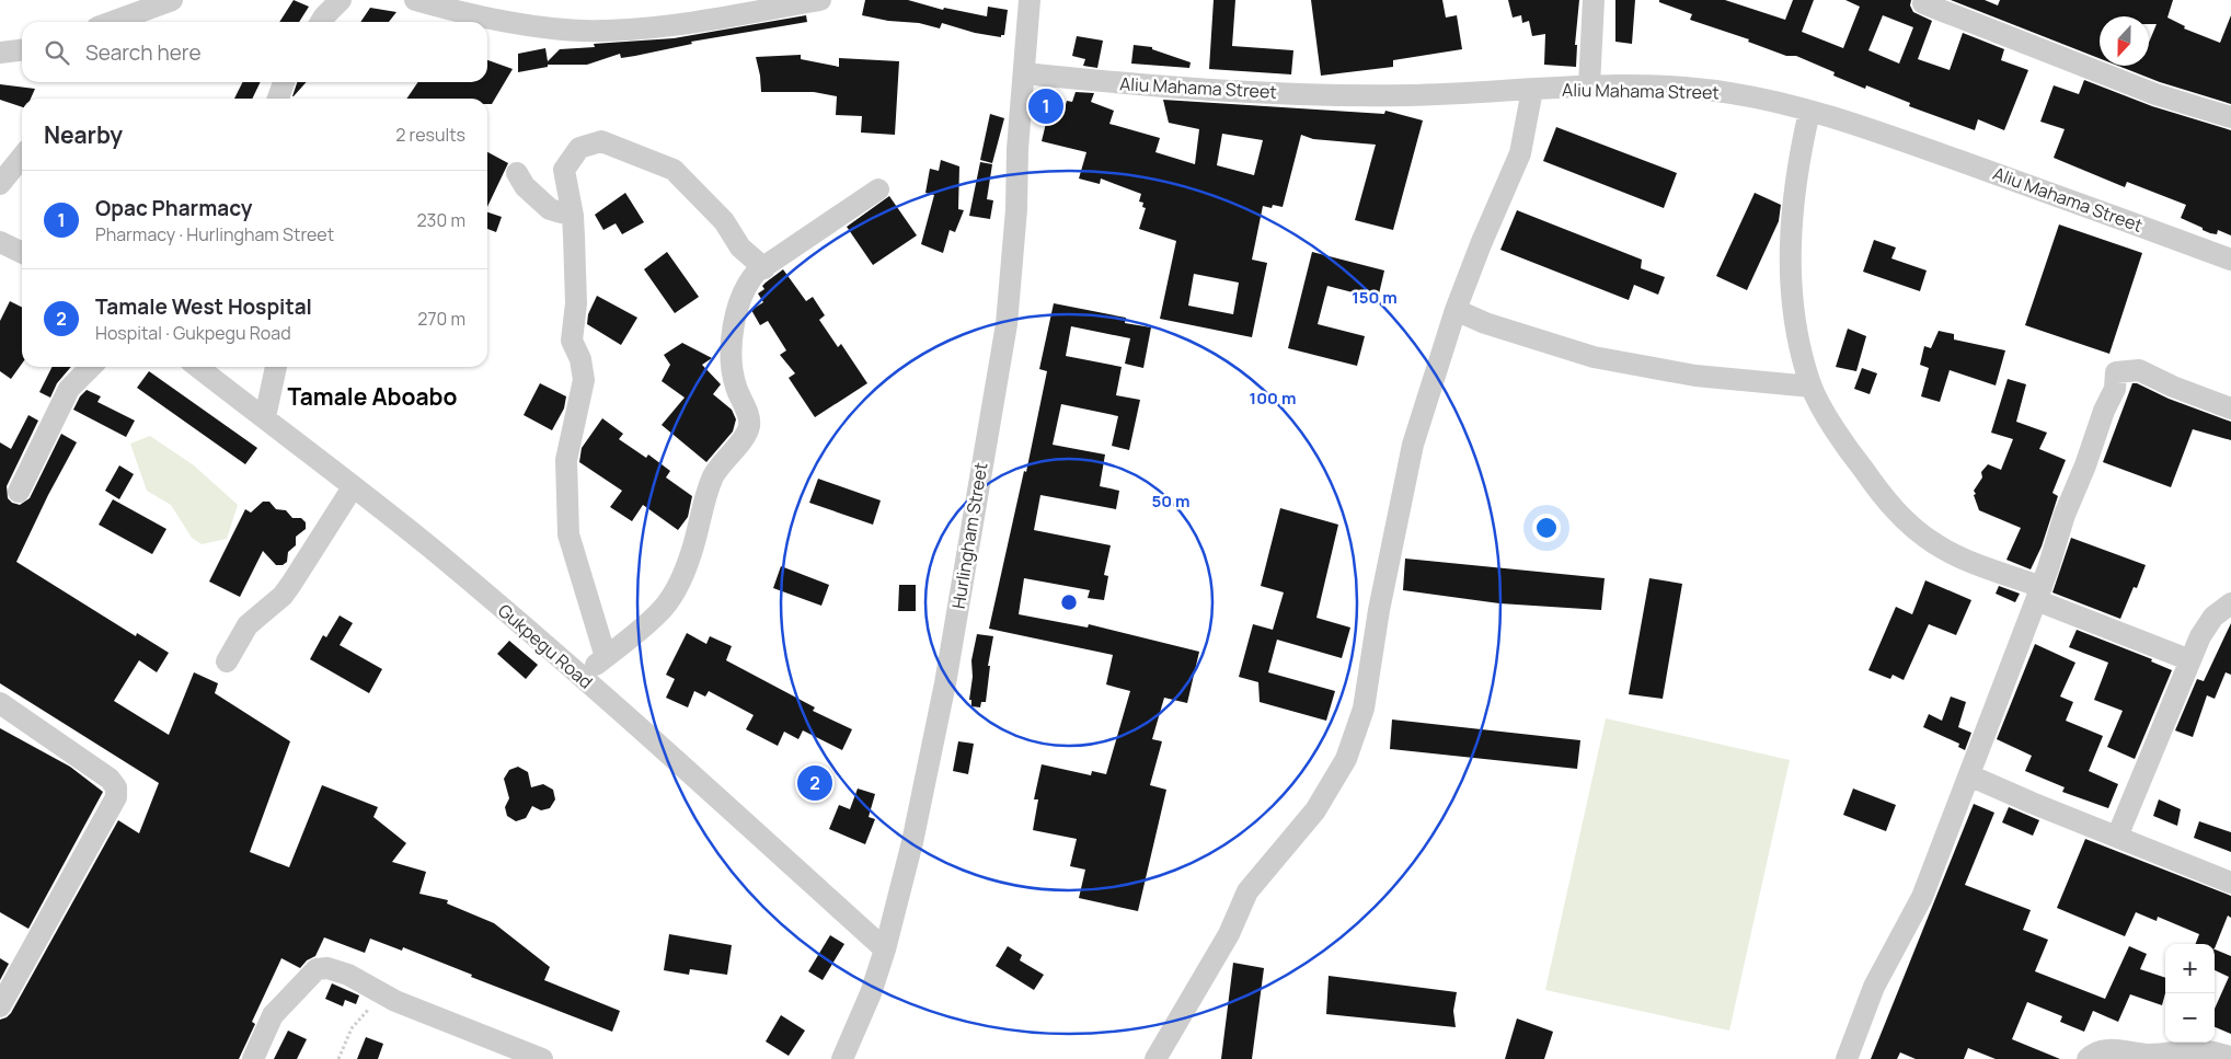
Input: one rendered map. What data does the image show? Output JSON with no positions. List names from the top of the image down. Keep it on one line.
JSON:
{"streets":{"street":["Aliu Mahama Street","Hurlingham Street","Gukpegu Road"]},"crossings":[["Aliu Mahama Street","Hurlingham Street"],["Hurlingham Street","Gukpegu Road"]],"districts":["Tamale Aboabo"],"north":"bottom","page":{"search":"Search here","pins":["1","2"],"heading":["Nearby","2 results"],"list":[{"mark":"1","name":"Opac Pharmacy","note":"Pharmacy · Hurlingham Street","value":"230 m"},{"mark":"2","name":"Tamale West Hospital","note":"Hospital · Gukpegu Road","value":"270 m"}],"map_buttons":["+","−"]},"rings":["150 m","100 m","50 m"]}
